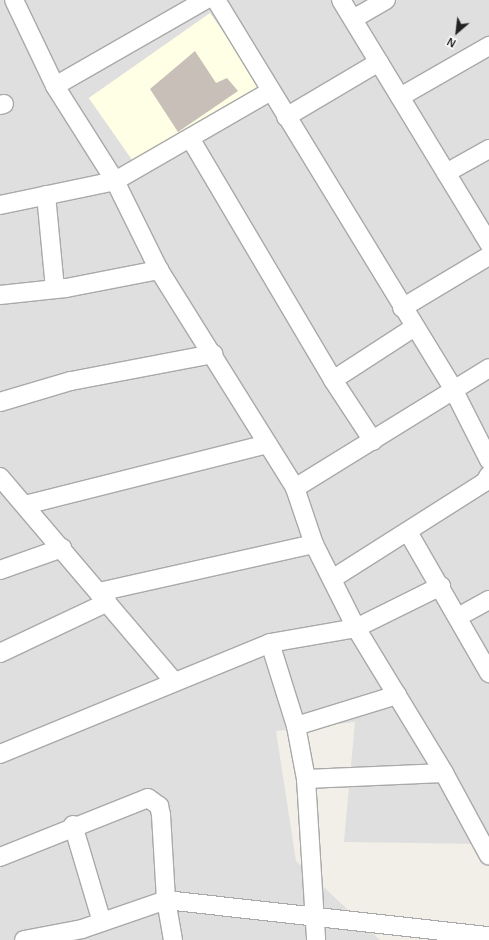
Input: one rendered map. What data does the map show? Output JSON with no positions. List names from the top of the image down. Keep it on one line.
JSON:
{"north":"bottom left"}
